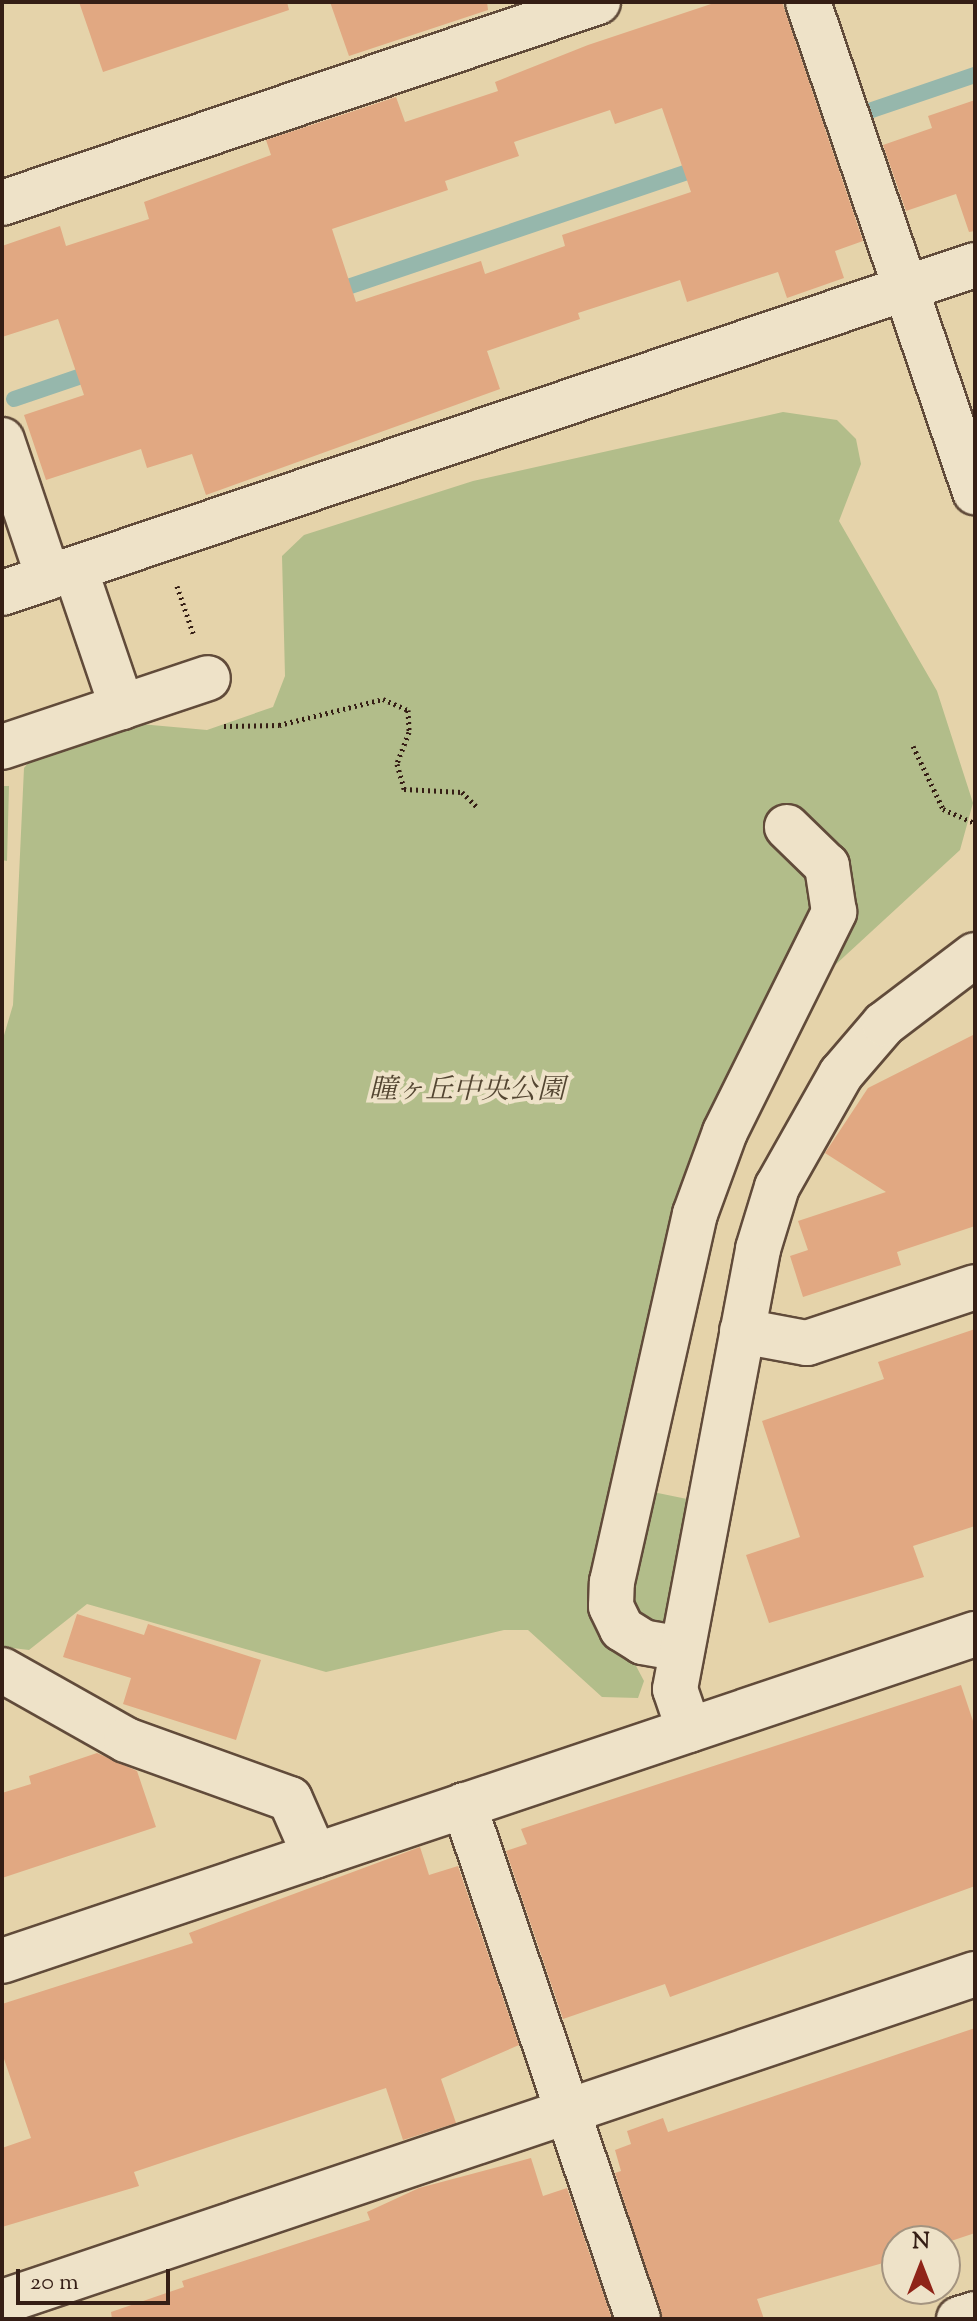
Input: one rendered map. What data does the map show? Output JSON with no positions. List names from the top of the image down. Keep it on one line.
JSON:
{"parks":["瞳ヶ丘中央公園"],"scale_bar":"20 m","north":"top"}
